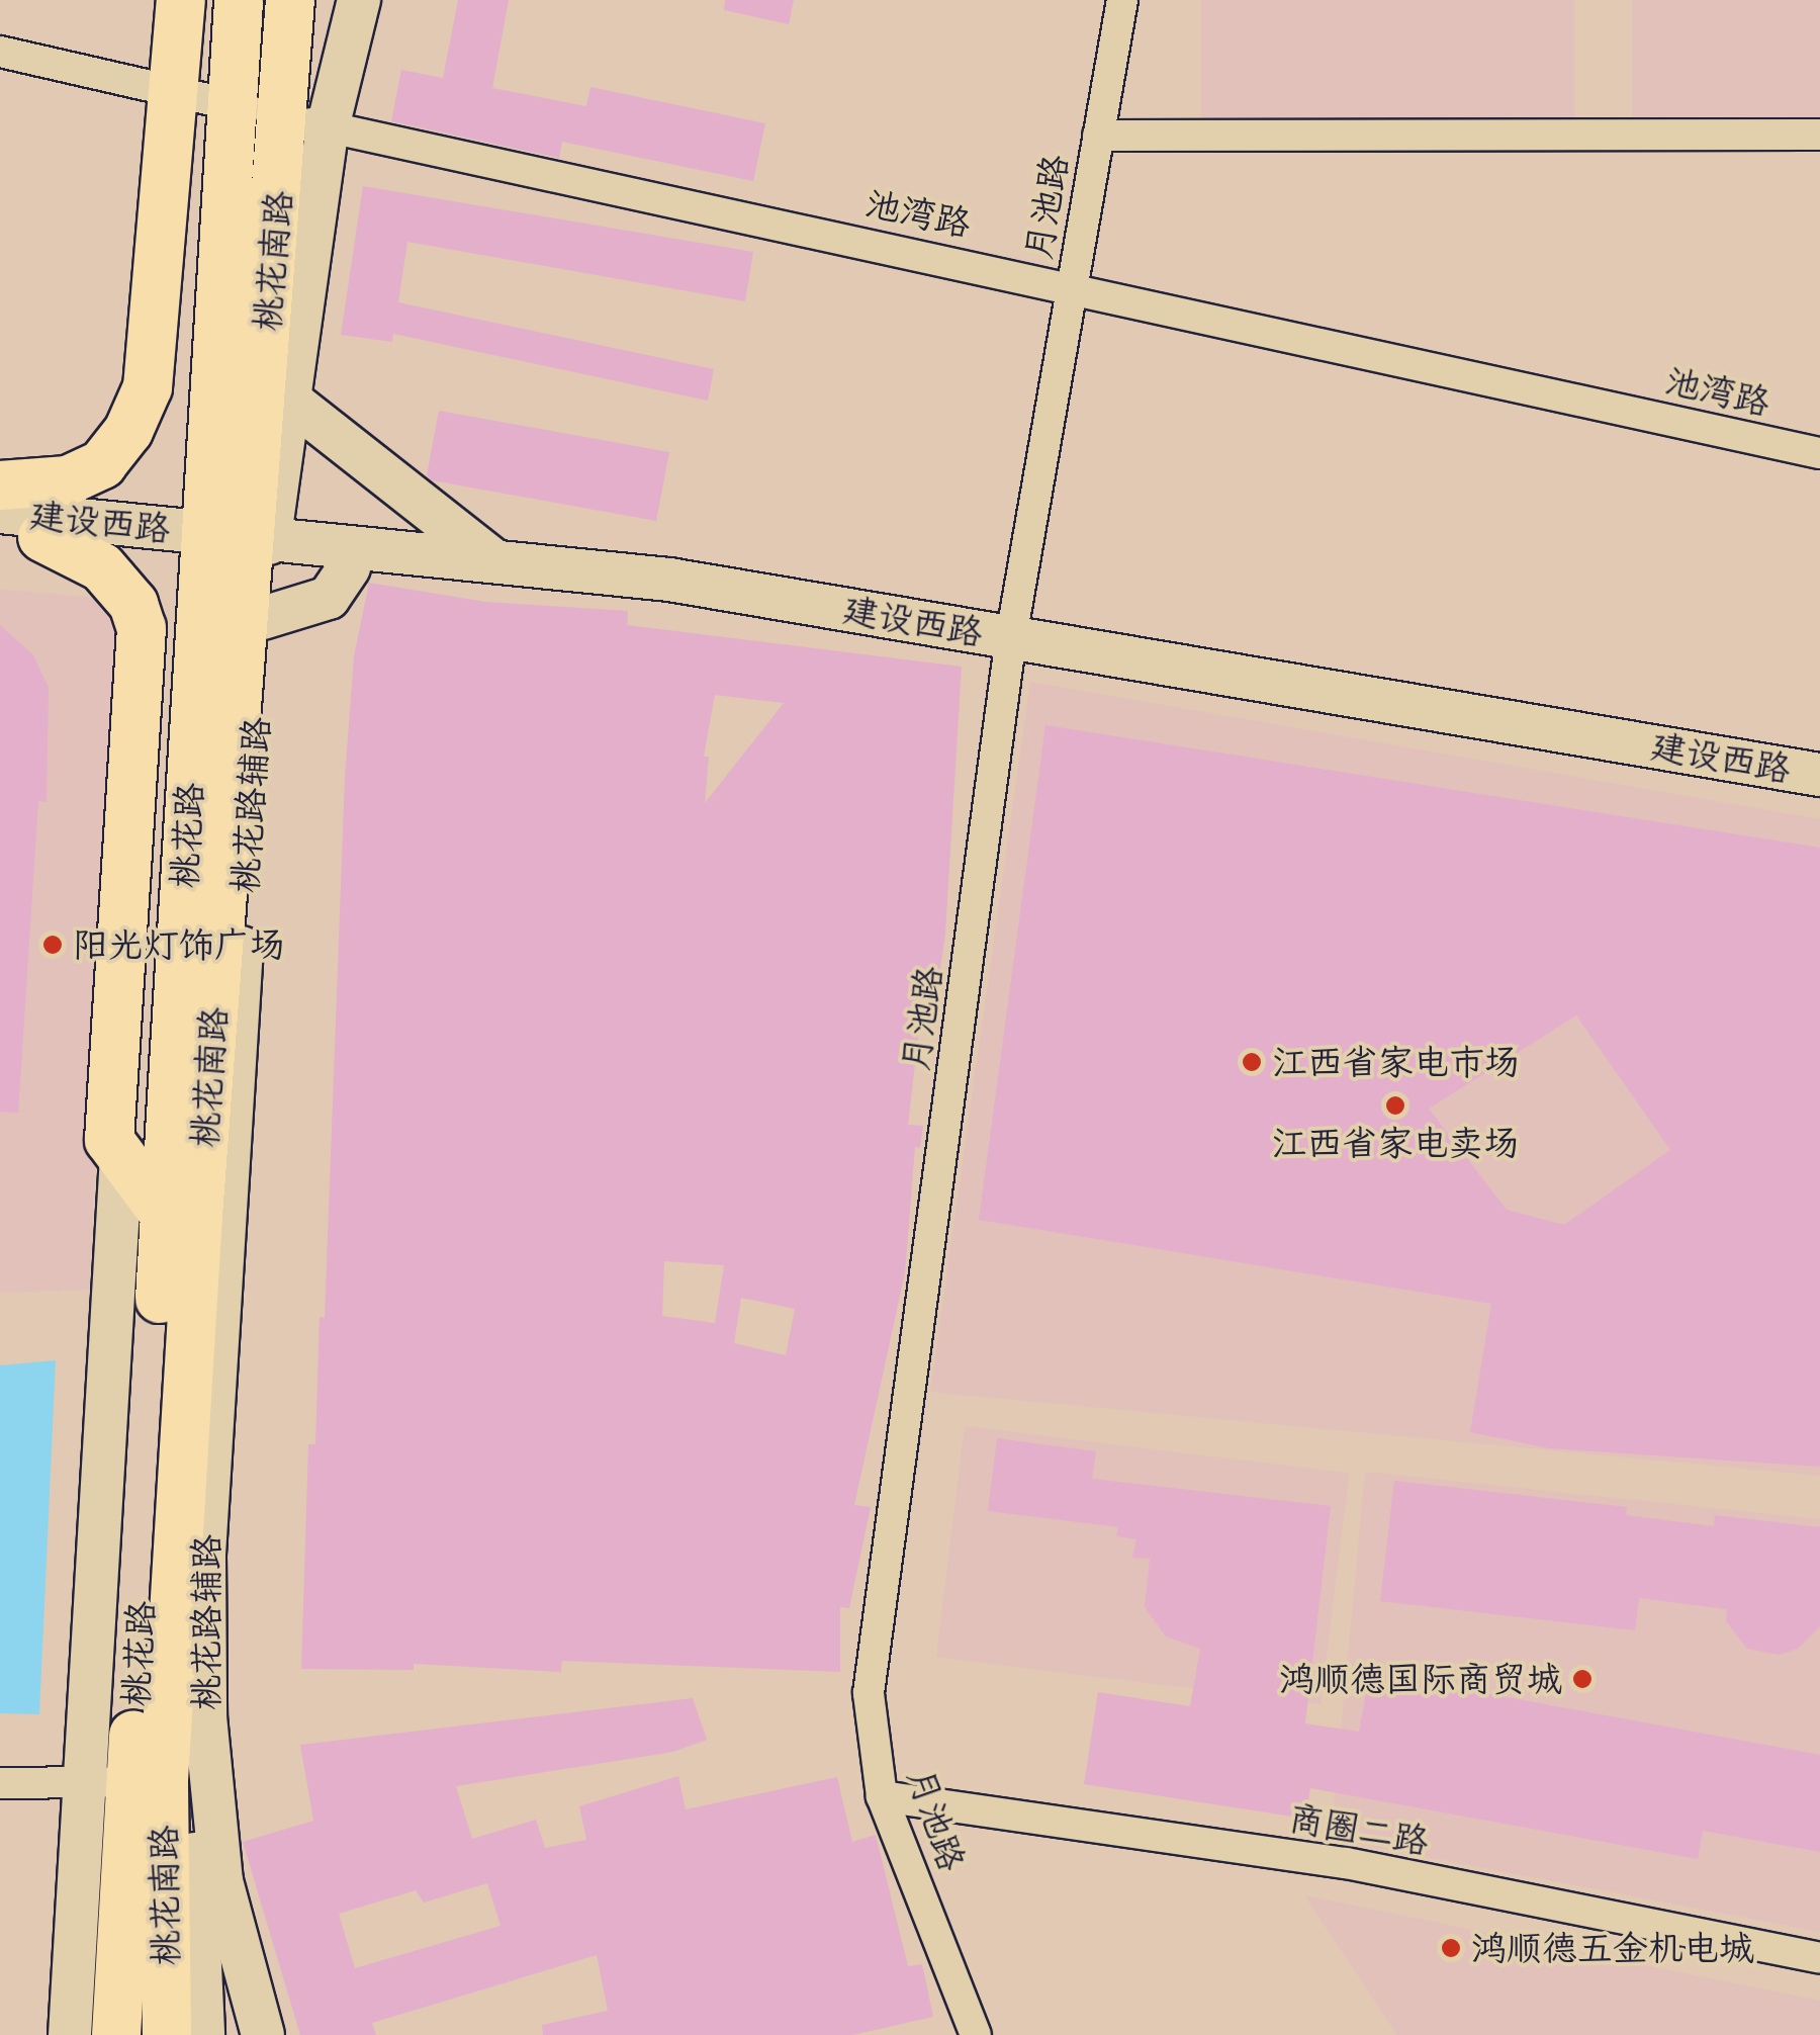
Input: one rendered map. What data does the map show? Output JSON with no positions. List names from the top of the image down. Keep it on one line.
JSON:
{"streets":{"main road":["桃花南路","建设西路","桃花路辅路","桃花路"],"street":["月池路","池湾路","商圈二路"]},"crossings":[["月池路","池湾路"],["月池路","建设西路"],["月池路","商圈二路"],["池湾路","桃花南路"],["池湾路","桃花路辅路"],["桃花南路","建设西路"],["桃花南路","桃花路辅路"],["桃花南路","桃花路"],["建设西路","桃花路辅路"]],"places":["阳光灯饰广场","江西省家电市场","江西省家电卖场","鸿顺德国际商贸城","鸿顺德五金机电城"]}
